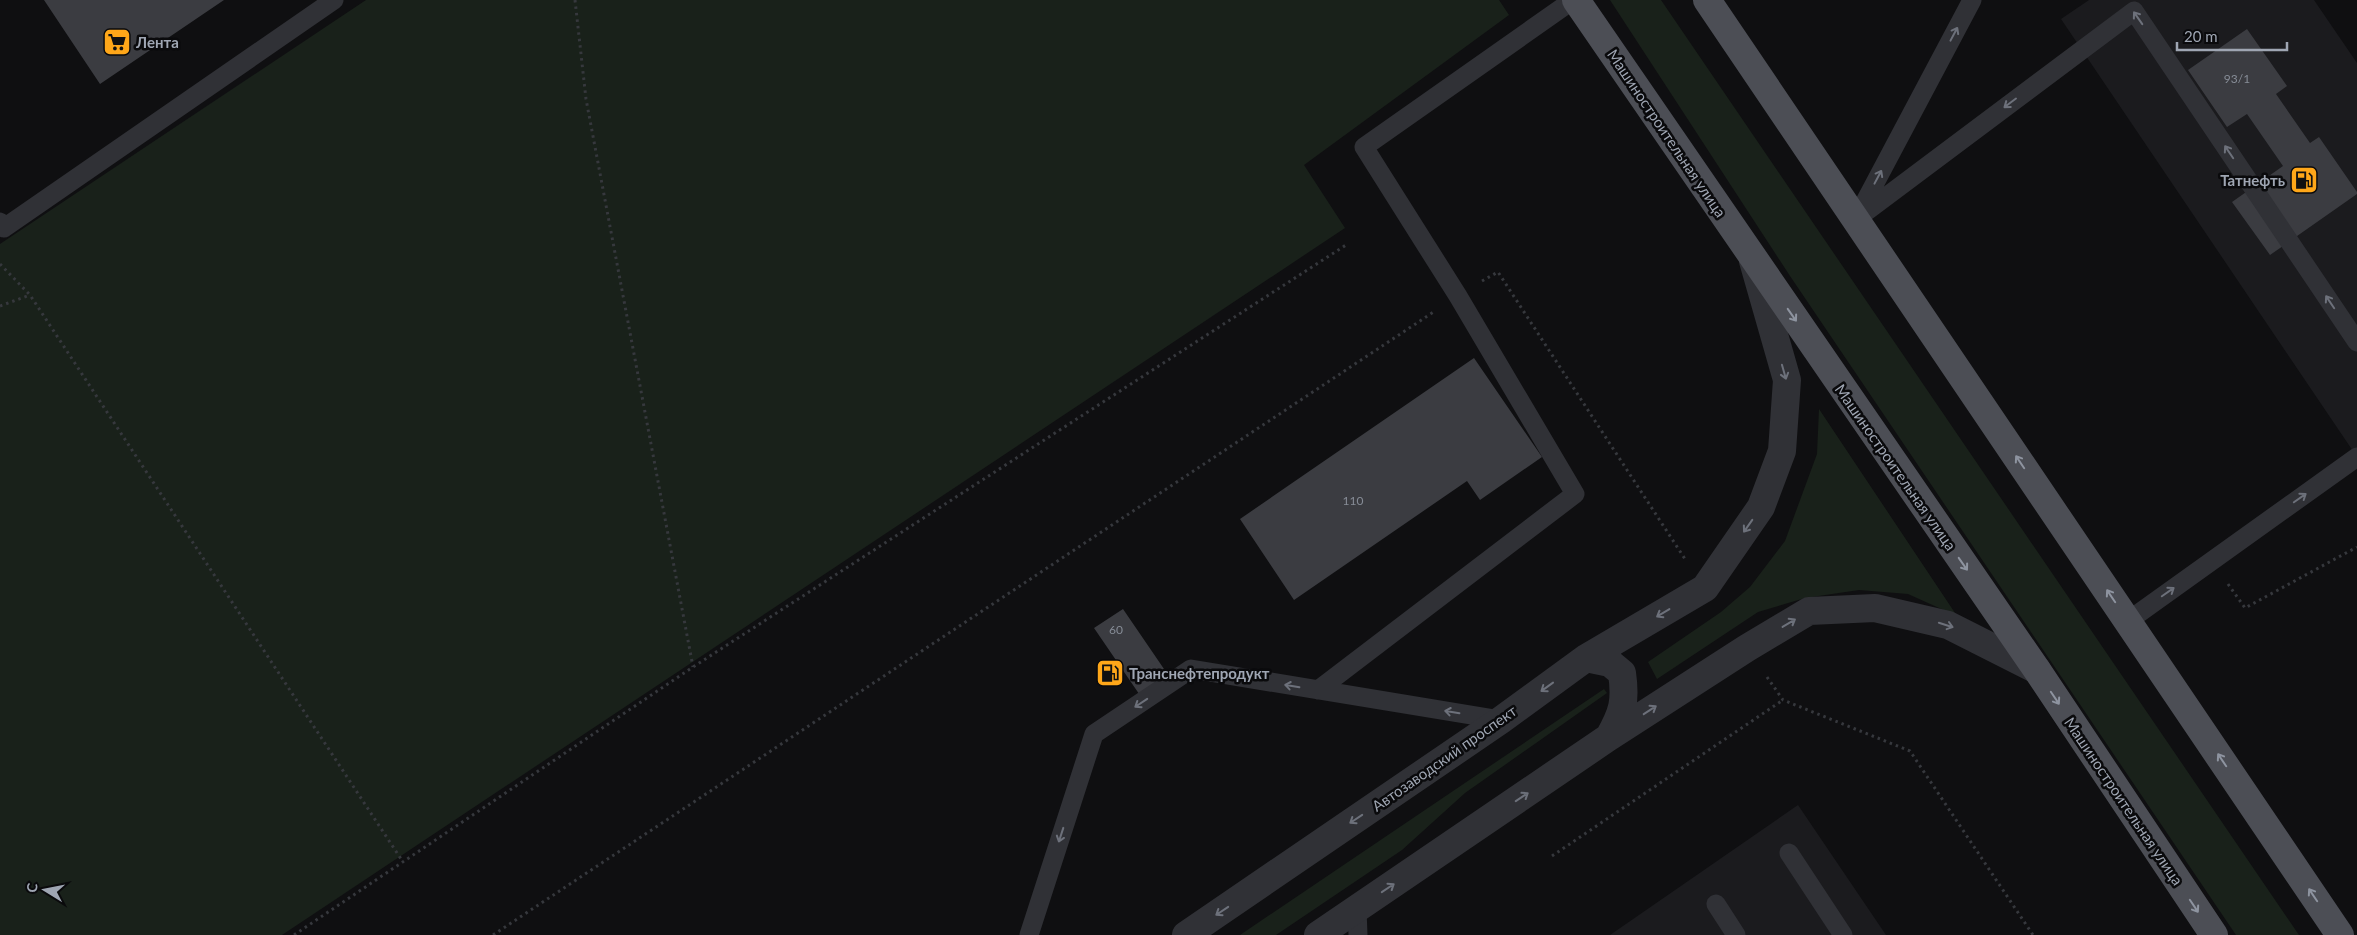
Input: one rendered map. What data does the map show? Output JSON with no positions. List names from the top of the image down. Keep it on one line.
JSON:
{"streets":{"main road":["Машиностроительная улица"],"street":["Автозаводский проспект"]},"crossings":[["Машиностроительная улица","Автозаводский проспект"]],"places":{"supermarket":["Лента"],"fuel station":["Татнефть","Транснефтепродукт"]},"house_numbers":["93/1","110","60"],"scale_bar":"20 m","north":"left"}
